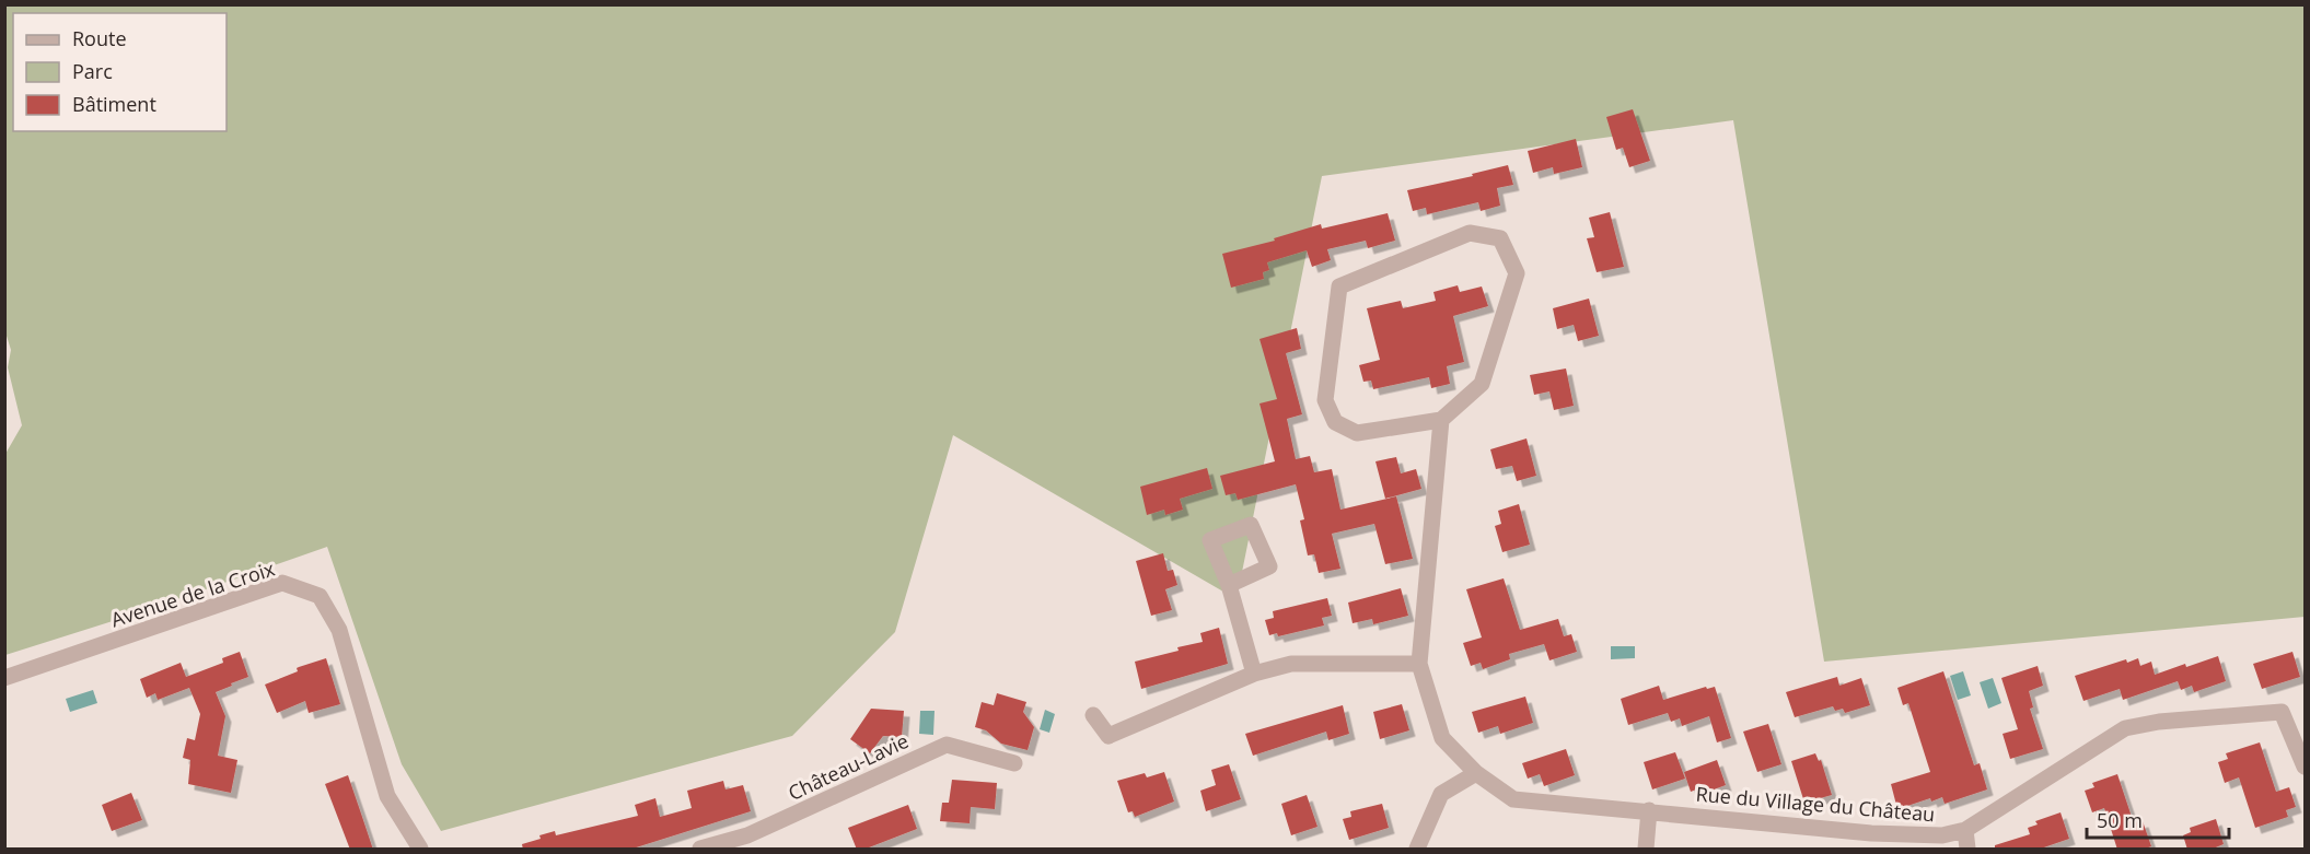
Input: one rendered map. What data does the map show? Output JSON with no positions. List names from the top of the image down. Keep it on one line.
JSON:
{"streets":{"street":["Avenue de la Croix","Château-Lavie","Rue du Village du Château"]},"legend":["Route","Parc","Bâtiment"],"scale_bar":"50 m"}
